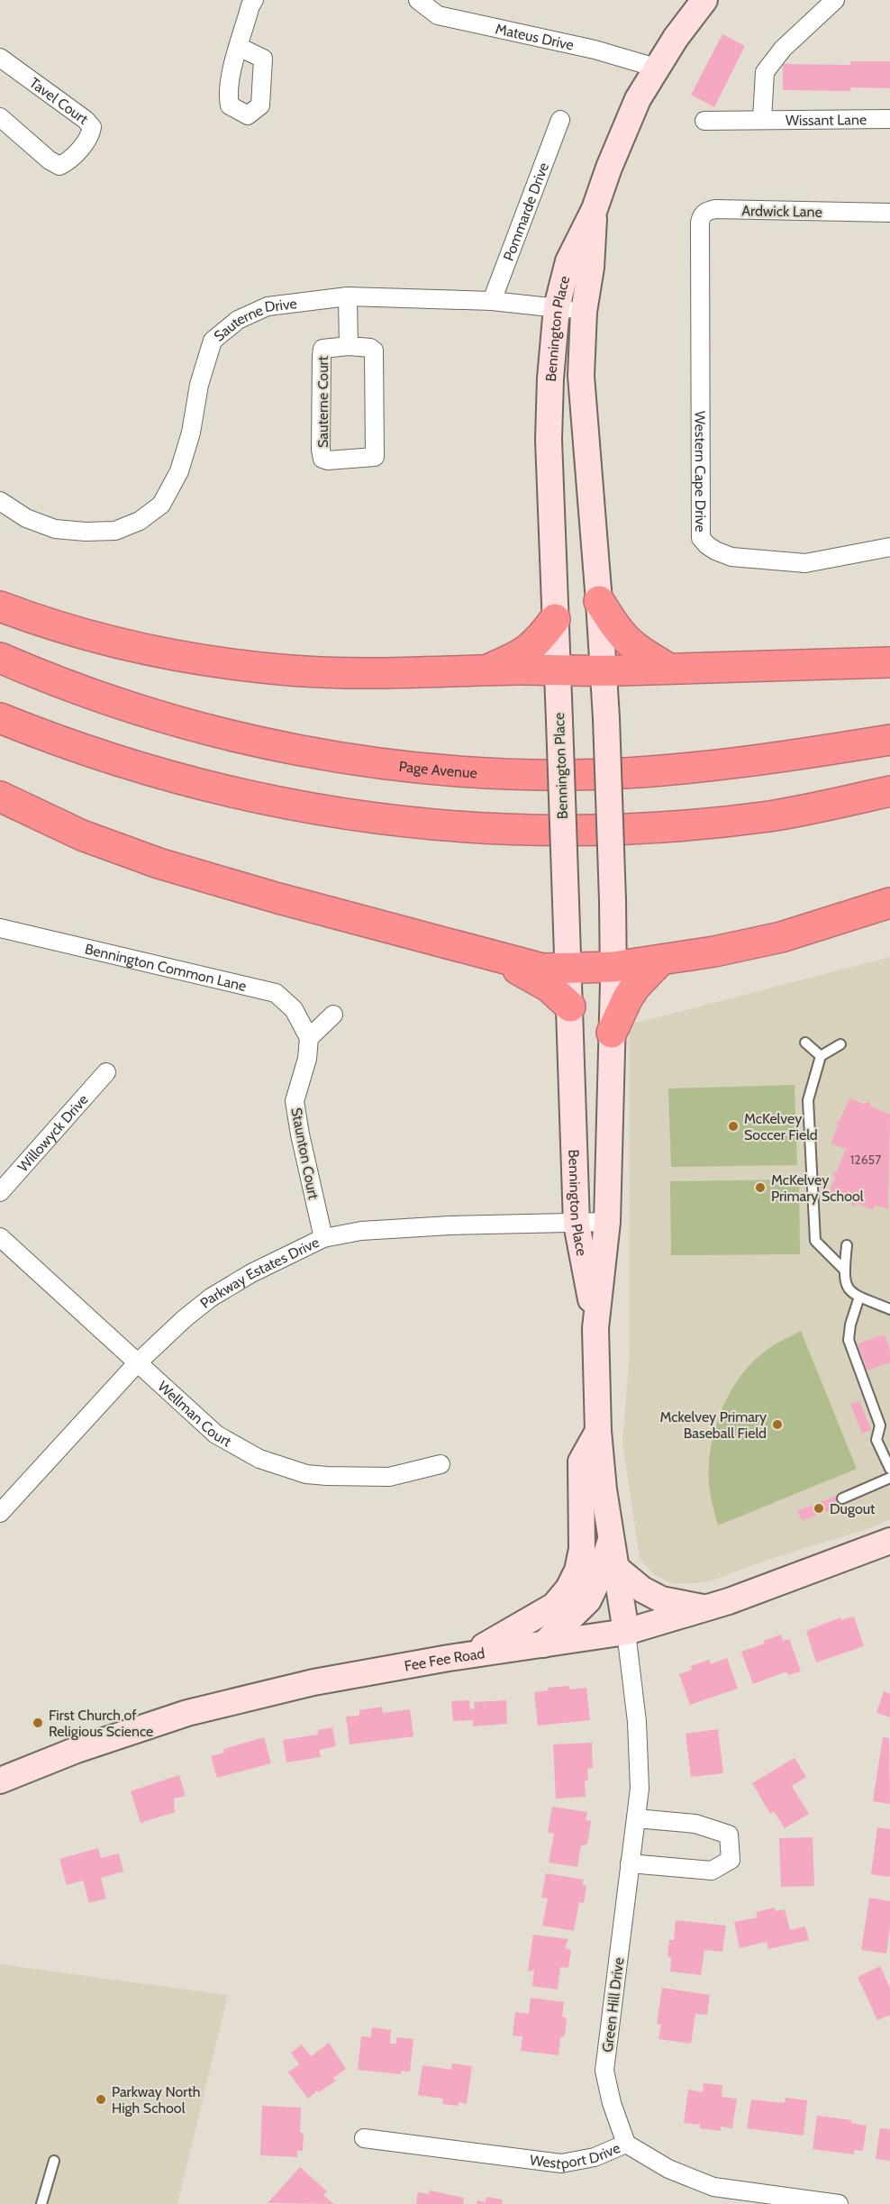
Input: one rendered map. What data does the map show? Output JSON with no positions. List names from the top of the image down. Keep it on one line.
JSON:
{"streets":{"highway":["Page Avenue"],"main road":["Bennington Place","Fee Fee Road"],"street":["Mateus Drive","Tavel Court","Wissant Lane","Pommarde Drive","Ardwick Lane","Sauterne Drive","Sauterne Court","Western Cape Drive","Bennington Common Lane","Willowyck Drive","Staunton Court","Parkway Estates Drive","Wellman Court","Green Hill Drive","Westport Drive"]},"crossings":[["Mateus Drive","Bennington Place"],["Pommarde Drive","Sauterne Drive"],["Ardwick Lane","Western Cape Drive"],["Sauterne Drive","Bennington Place"],["Sauterne Drive","Sauterne Court"],["Bennington Place","Parkway Estates Drive"],["Bennington Place","Fee Fee Road"],["Bennington Place","Green Hill Drive"],["Bennington Common Lane","Staunton Court"],["Staunton Court","Parkway Estates Drive"],["Parkway Estates Drive","Wellman Court"],["Fee Fee Road","Green Hill Drive"],["Green Hill Drive","Westport Drive"]],"places":["McKelvey Soccer Field","McKelvey Primary School","Mckelvey Primary Baseball Field","Dugout","First Church of Religious Science","Parkway North High School"],"house_numbers":["12657"]}
